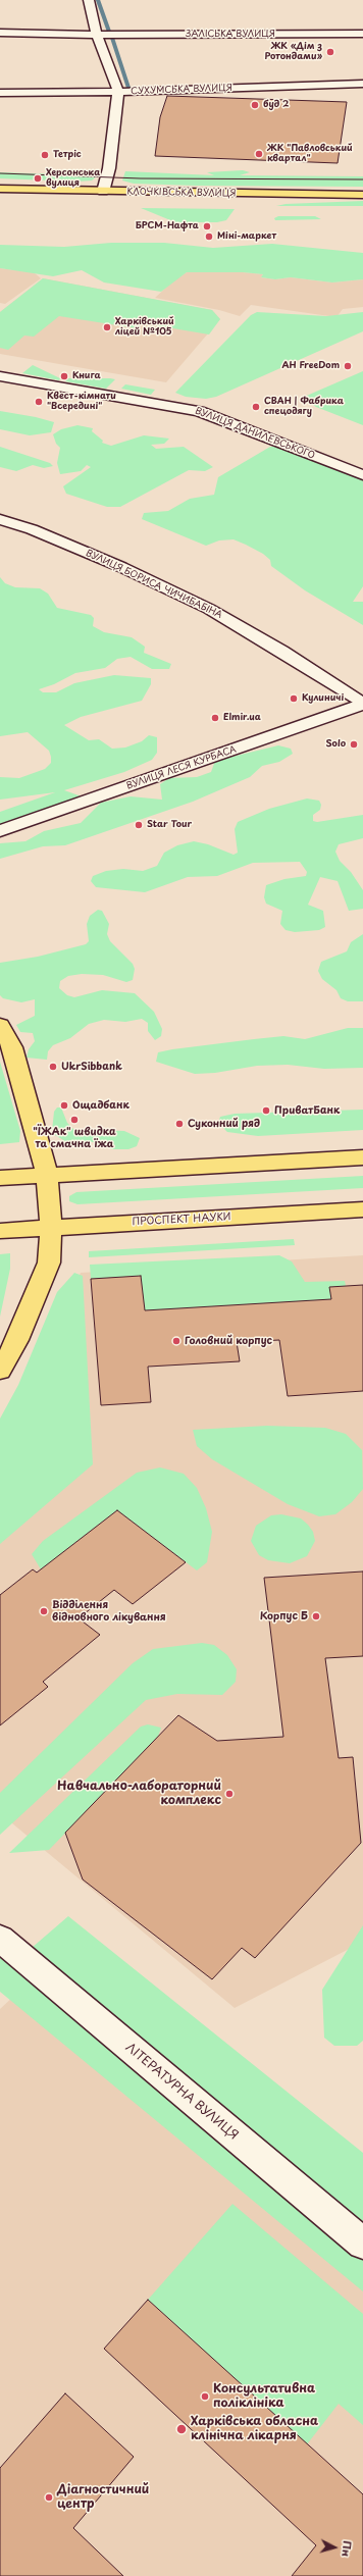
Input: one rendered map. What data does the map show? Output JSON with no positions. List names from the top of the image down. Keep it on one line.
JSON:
{"streets":{"main road":["КЛОЧКІВСЬКА ВУЛИЦЯ","ПРОСПЕКТ НАУКИ"],"street":["ЗАЛІСЬКА ВУЛИЦЯ","СУХУМСЬКА ВУЛИЦЯ","ВУЛИЦЯ ДАНИЛЕВСЬКОГО","ВУЛИЦЯ БОРИСА ЧИЧИБАБІНА","ВУЛИЦЯ ЛЕСЯ КУРБАСА","ЛІТЕРАТУРНА ВУЛИЦЯ"]},"crossings":[["ВУЛИЦЯ БОРИСА ЧИЧИБАБІНА","ВУЛИЦЯ ЛЕСЯ КУРБАСА"]],"places":["ЖК «Дім з Ротондами»","буд 2","ЖК \"Павловський квартал\"","Тетріс","Херсонська вулиця","БРСМ-Нафта","Міні-маркет","Харківський ліцей №105","АН FreeDom","Книга","Квест-кімнати \"Всередині\"","СВАН | Фабрика спецодягу","Кулиничі","Elmir.ua","Solo","Star Tour","UkrSibbank","Ощадбанк","ПриватБанк","\"ЇЖАк\" швидка та смачна їжа","Суконний ряд","Головний корпус","Відділення відновного лікування","Корпус Б","Навчально-лабораторний комплекс","Консультативна поліклініка","Харківська обласна клінічна лікарня","Діагностичний центр"],"north":"right"}
